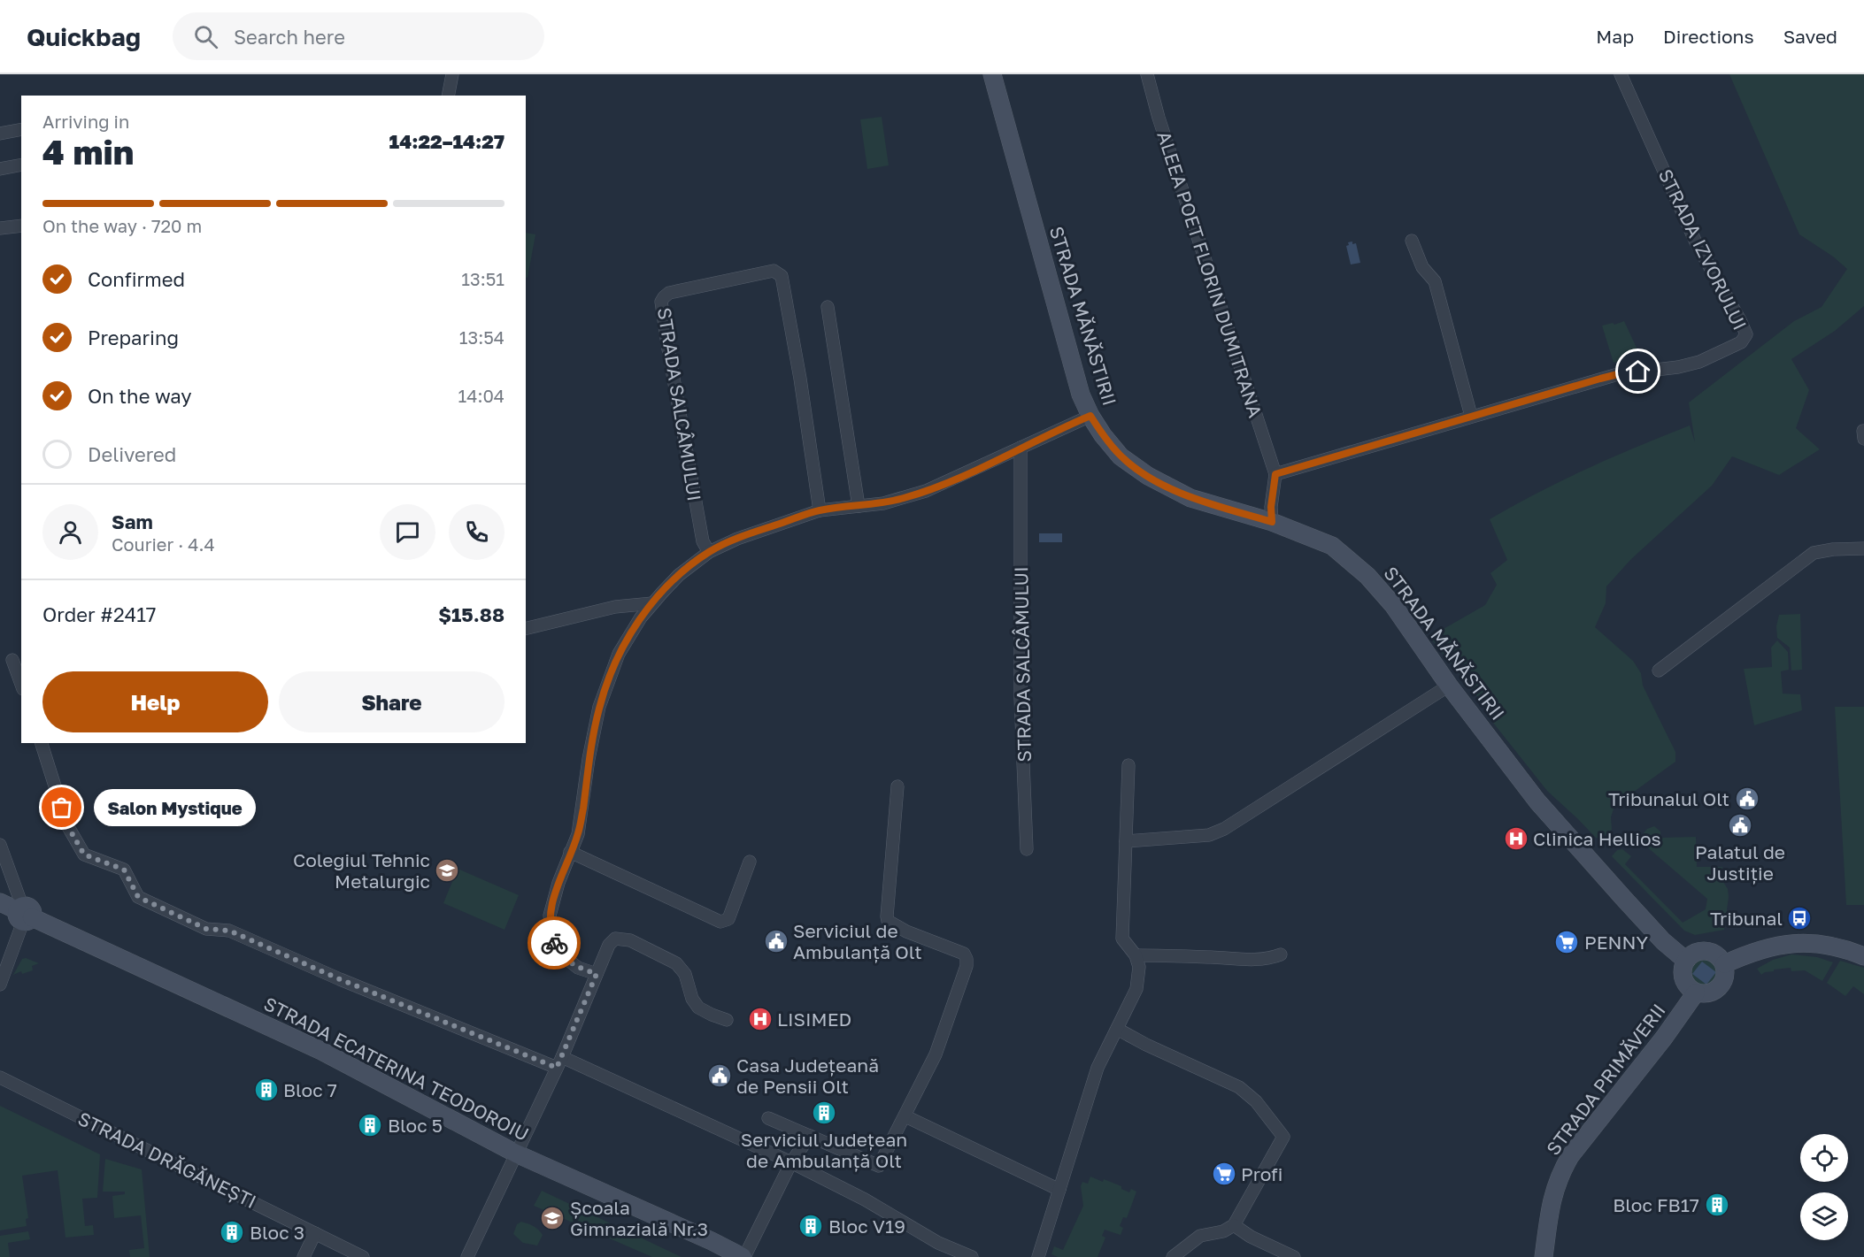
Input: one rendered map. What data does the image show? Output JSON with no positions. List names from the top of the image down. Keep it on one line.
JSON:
{"streets":{"street":["STRADA IZVORULUI","ALEEA POET FLORIN DUMITRANA","STRADA MĂNĂSTIRII","STRADA SALCÂMULUI","STRADA ECATERINA TEODOROIU","STRADA PRIMĂVERII","STRADA DRĂGĂNEȘTI"]},"crossings":[["STRADA IZVORULUI","ALEEA POET FLORIN DUMITRANA"],["STRADA MĂNĂSTIRII","STRADA PRIMĂVERII"]],"places":{"public building":["Tribunalul Olt","Palatul de Justiție","Serviciul de Ambulanță Olt","Casa Județeană de Pensii Olt"],"other":["Salon Mystique"],"hospital":["Clinica Hellios","LISIMED"],"school or university":["Colegiul Tehnic Metalurgic","Școala Gimnazială Nr.3"],"bus stop":["Tribunal"],"supermarket":["PENNY","Profi"],"building":["Bloc 7","Serviciul Județean de Ambulanță Olt","Bloc 5","Bloc FB17","Bloc V19","Bloc 3"]},"page":{"header":"Quickbag","search":"Search here","nav":["Map","Directions","Saved"],"heading":["4 min","Arriving in","14:22–14:27"],"panel":["Sam","Courier · 4.4","Order #2417","$15.88"],"bar":"On the way · 720 m","list":[["Confirmed","13:51"],["Preparing","13:54"],["On the way","14:04"],"Delivered"],"buttons":["Help","Share"],"bubble":"Salon Mystique"}}
